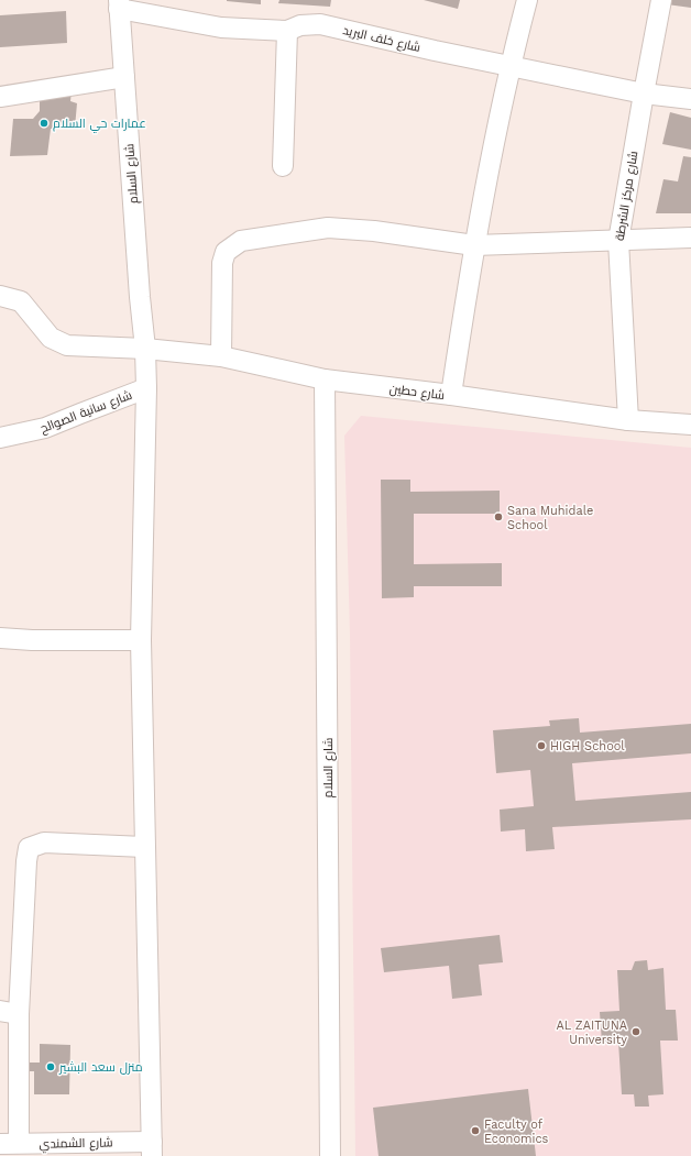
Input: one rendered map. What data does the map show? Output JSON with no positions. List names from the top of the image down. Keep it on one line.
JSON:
{"streets":{"street":["شارع خلف البريد","شارع السلام","شارع مركز الشرطة","شارع حطين","شارع سانية الصوالح","شارع الشمندي"]},"crossings":[["شارع خلف البريد","شارع السلام"],["شارع خلف البريد","شارع مركز الشرطة"],["شارع السلام","شارع حطين"],["شارع السلام","شارع سانية الصوالح"],["شارع السلام","شارع الشمندي"],["شارع مركز الشرطة","شارع حطين"]],"places":["عمارات حي السلام","Sana Muhidale School","HIGH School","AL ZAITUNA University","منزل سعد البشير","Faculty of Economics"]}
